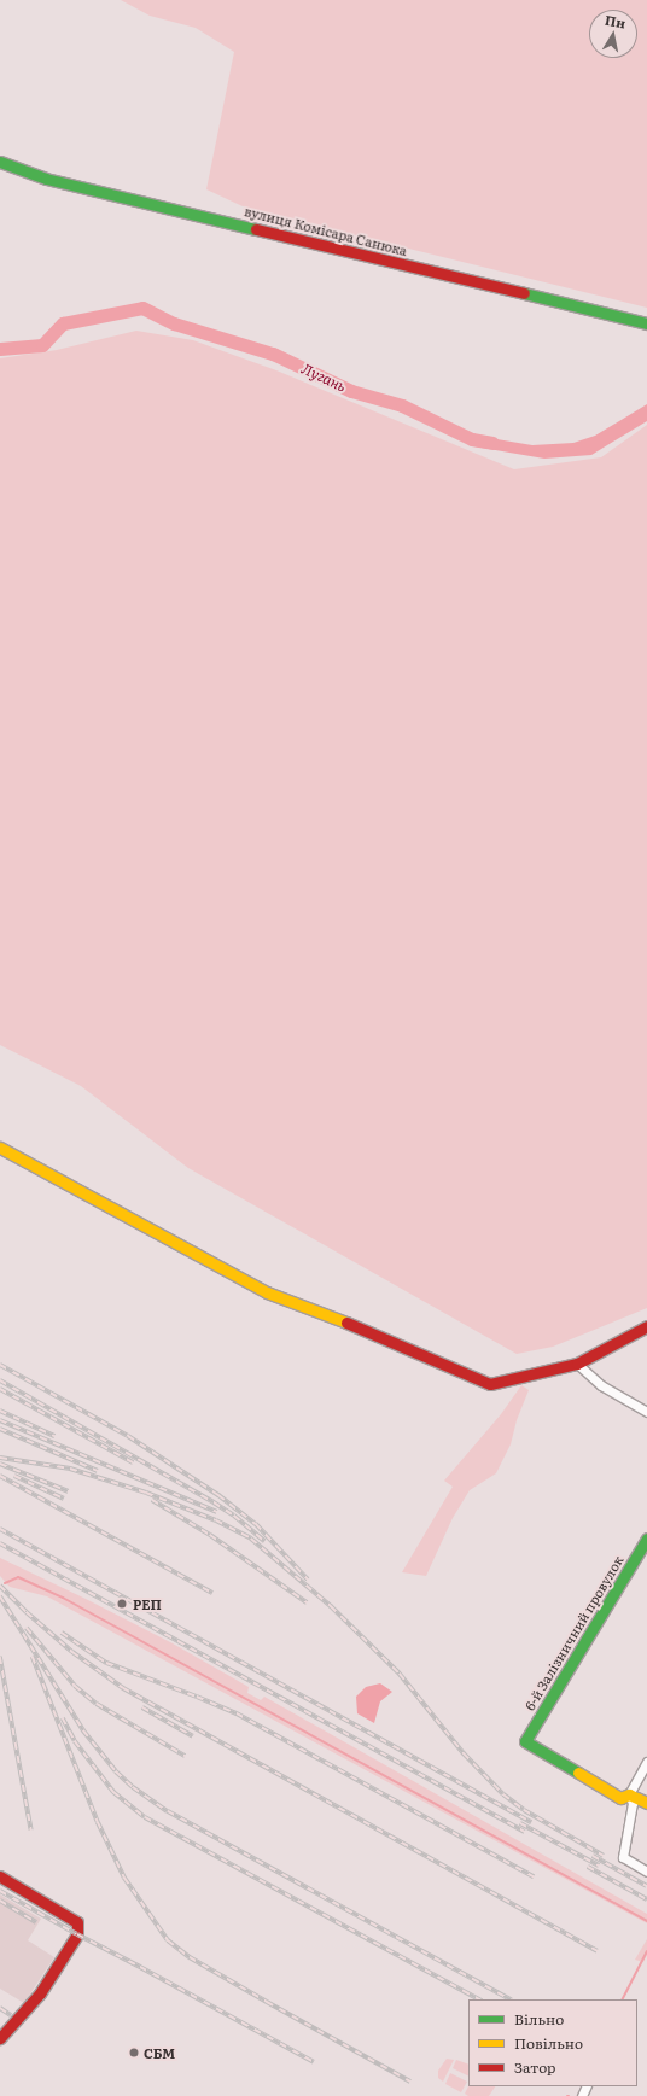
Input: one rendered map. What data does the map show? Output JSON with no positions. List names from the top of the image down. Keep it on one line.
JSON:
{"streets":{"street":["вулиця Комісара Санюка","6-й Залізничний провулок"]},"water":["Лугань"],"places":["РЕП","СБМ"],"legend":["Вільно","Повільно","Затор"],"north":"top"}
